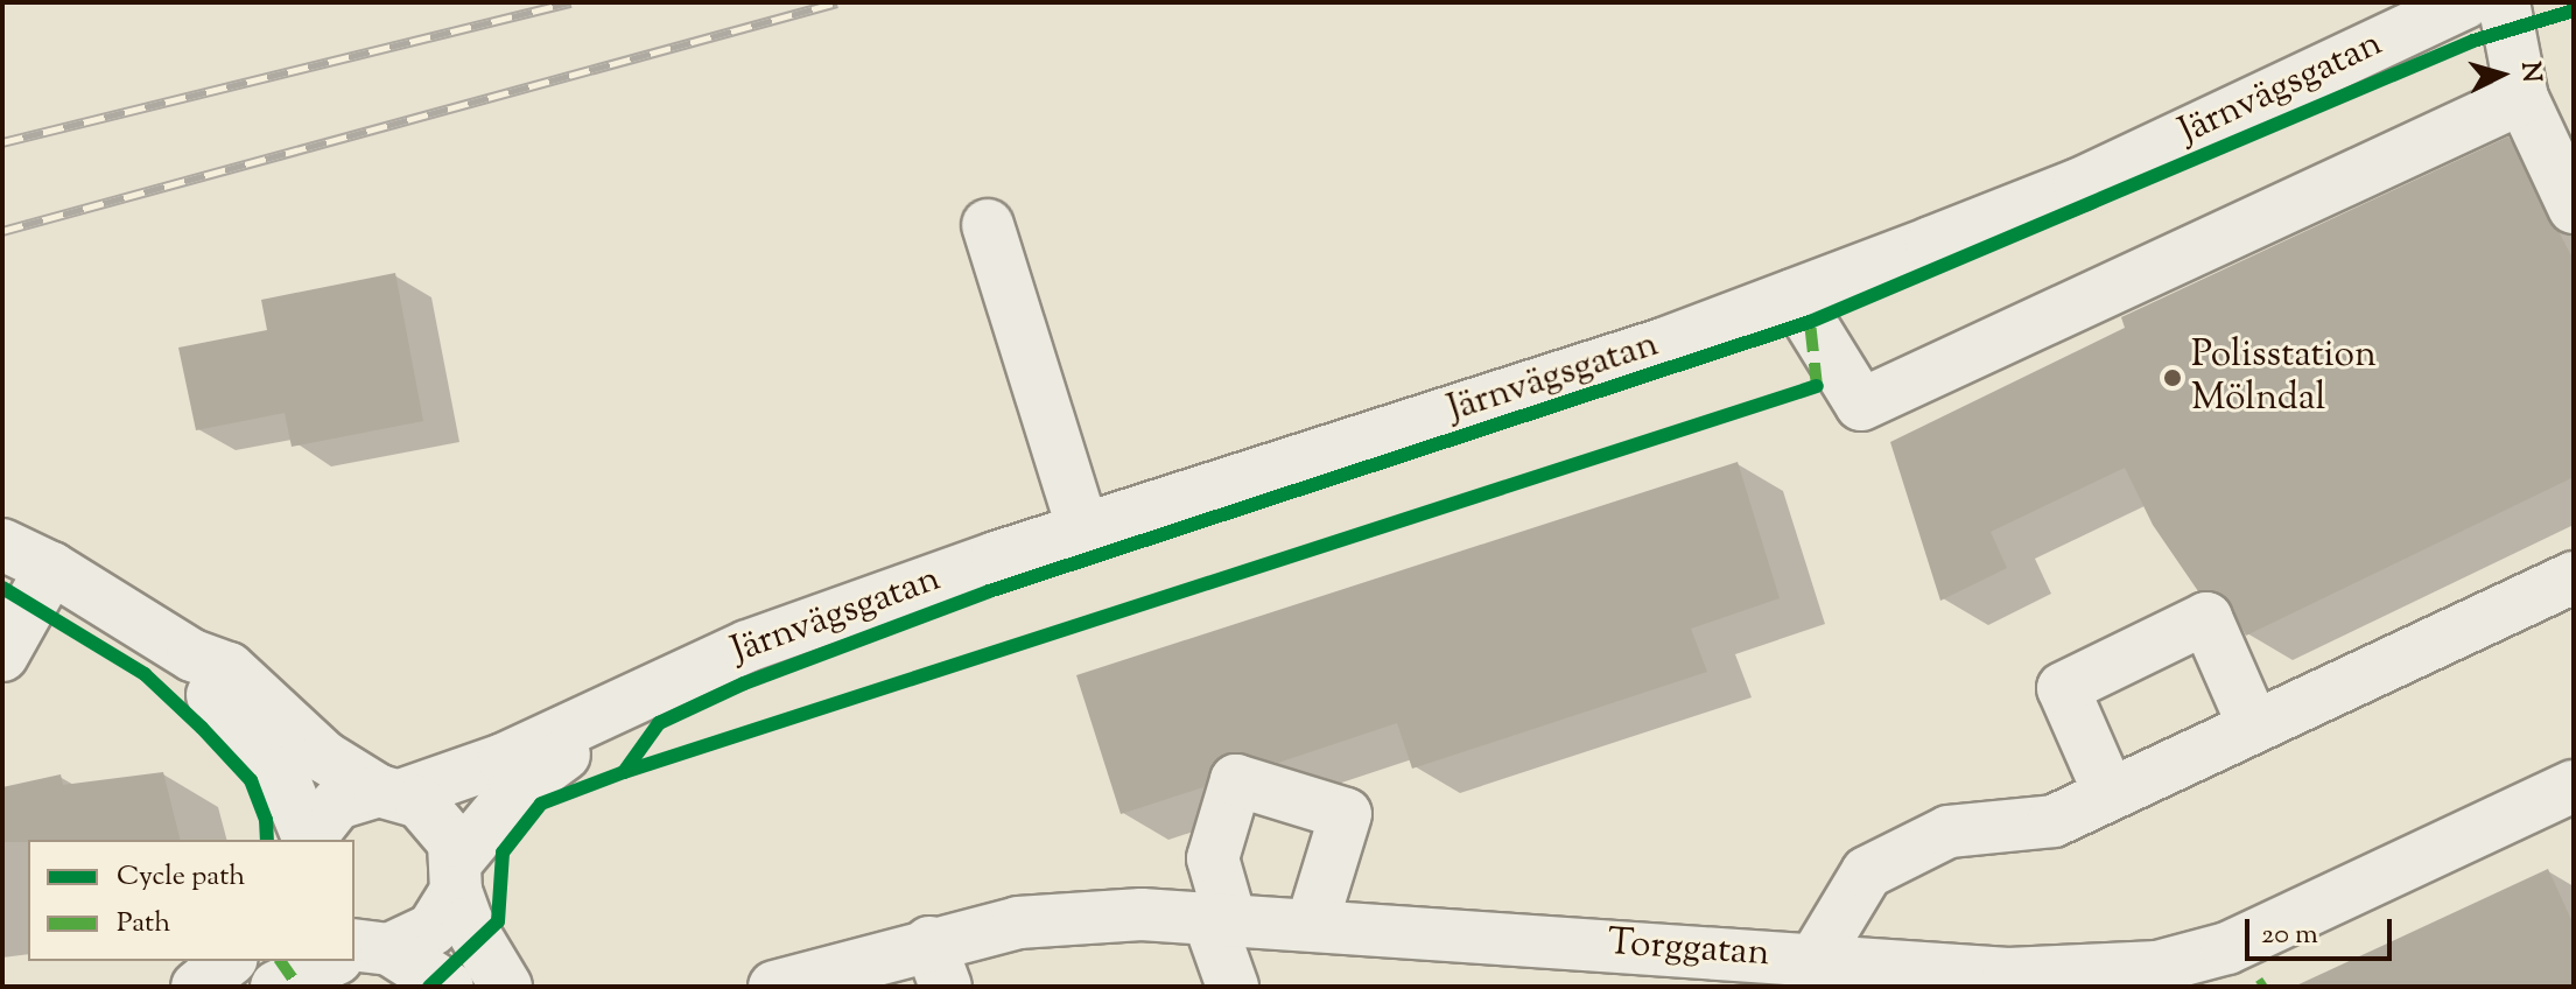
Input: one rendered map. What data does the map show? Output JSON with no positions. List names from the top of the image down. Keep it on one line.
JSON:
{"streets":{"street":["Järnvägsgatan","Torggatan"]},"places":["Polisstation Mölndal"],"legend":["Cycle path","Path"],"scale_bar":"20 m","north":"right"}
